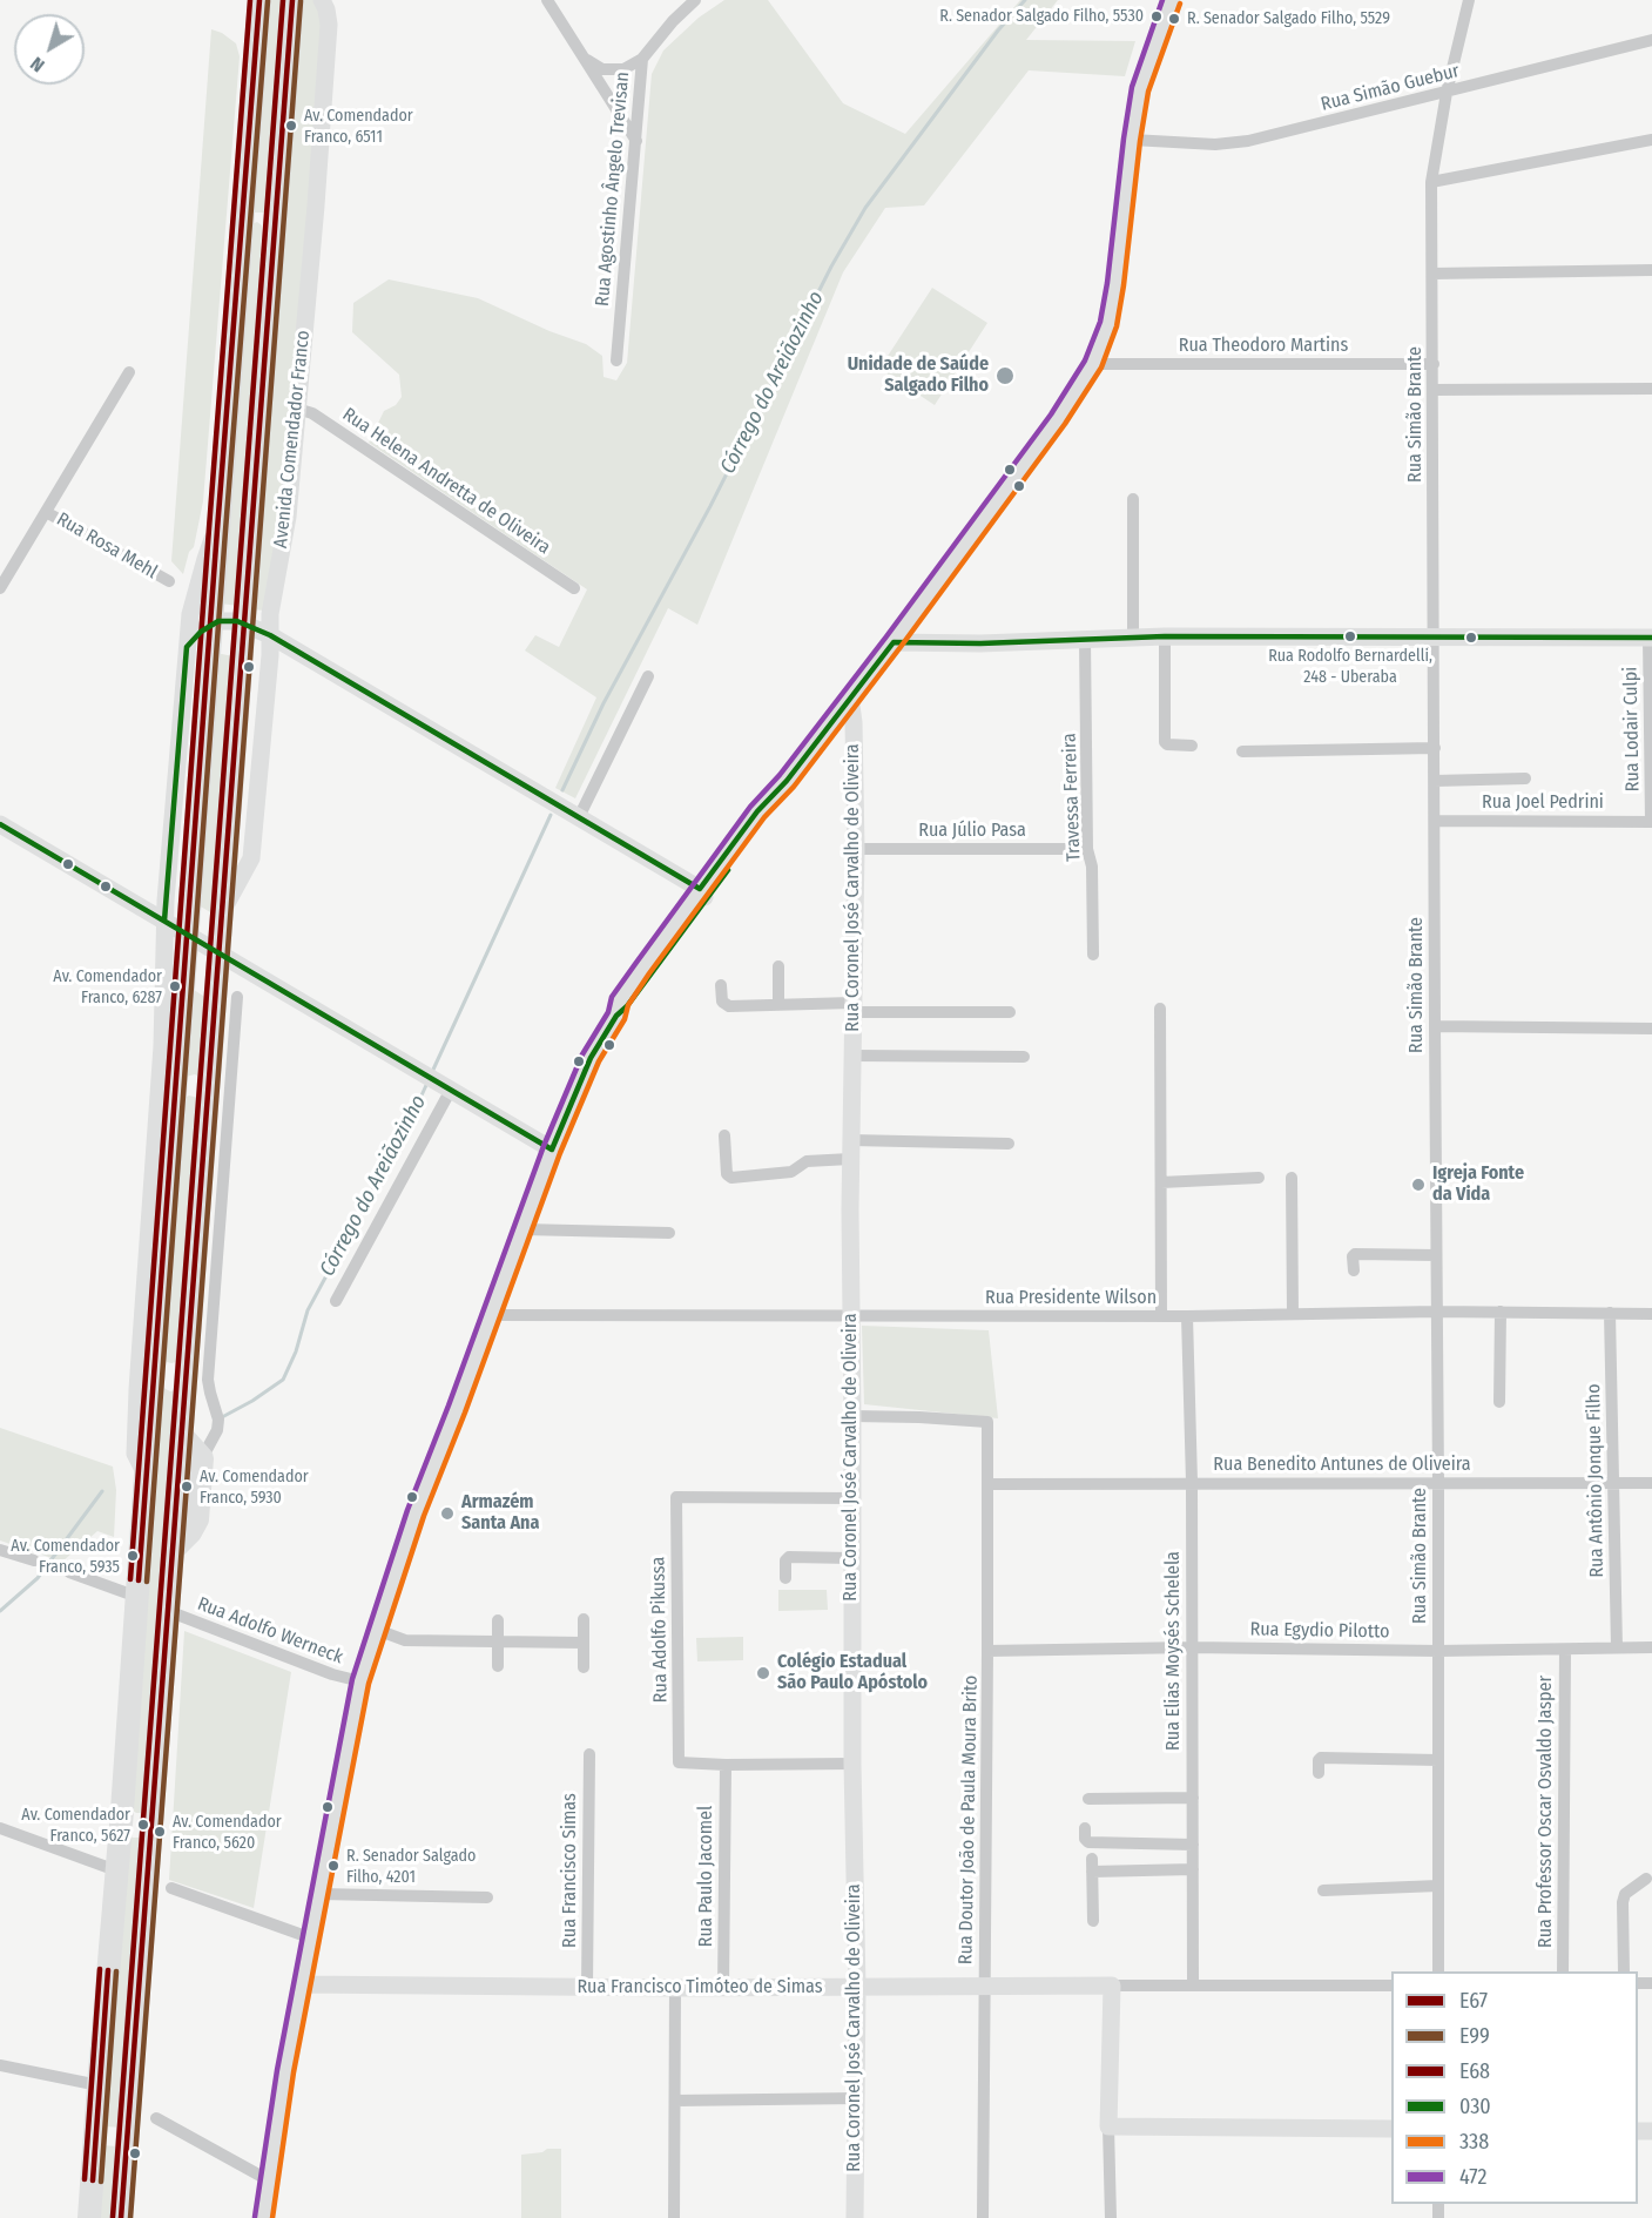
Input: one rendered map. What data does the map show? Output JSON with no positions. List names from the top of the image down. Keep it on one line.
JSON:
{"streets":{"highway":["Avenida Comendador Franco"],"street":["Rua Simão Guebur","Rua Agostinho Ângelo Trevisan","Rua Theodoro Martins","Rua Simão Brante","Rua Helena Andretta de Oliveira","Rua Rosa Mehl","Rua Lodair Culpi","Travessa Ferreira","Rua Joel Pedrini","Rua Júlio Pasa","Rua Coronel José Carvalho de Oliveira","Rua Presidente Wilson","Rua Benedito Antunes de Oliveira","Rua Antônio Jonque Filho","Rua Adolfo Pikussa","Rua Adolfo Werneck","Rua Egydio Pilotto","Rua Elias Moysés Schelela","Rua Professor Oscar Osvaldo Jasper","Rua Doutor João de Paula Moura Brito","Rua Francisco Simas","Rua Paulo Jacomel","Rua Francisco Timóteo de Simas"]},"crossings":[["Rua Simão Guebur","Rua Simão Brante"],["Rua Theodoro Martins","Rua Simão Brante"],["Rua Simão Brante","Rua Joel Pedrini"],["Rua Simão Brante","Rua Presidente Wilson"],["Rua Simão Brante","Rua Benedito Antunes de Oliveira"],["Rua Simão Brante","Rua Egydio Pilotto"],["Avenida Comendador Franco","Rua Helena Andretta de Oliveira"],["Avenida Comendador Franco","Rua Adolfo Werneck"],["Rua Lodair Culpi","Rua Joel Pedrini"],["Travessa Ferreira","Rua Júlio Pasa"],["Rua Júlio Pasa","Rua Coronel José Carvalho de Oliveira"],["Rua Coronel José Carvalho de Oliveira","Rua Presidente Wilson"],["Rua Coronel José Carvalho de Oliveira","Rua Adolfo Pikussa"],["Rua Coronel José Carvalho de Oliveira","Rua Doutor João de Paula Moura Brito"],["Rua Coronel José Carvalho de Oliveira","Rua Francisco Timóteo de Simas"],["Rua Presidente Wilson","Rua Antônio Jonque Filho"],["Rua Presidente Wilson","Rua Elias Moysés Schelela"],["Rua Benedito Antunes de Oliveira","Rua Antônio Jonque Filho"],["Rua Benedito Antunes de Oliveira","Rua Elias Moysés Schelela"],["Rua Benedito Antunes de Oliveira","Rua Doutor João de Paula Moura Brito"],["Rua Antônio Jonque Filho","Rua Egydio Pilotto"],["Rua Adolfo Pikussa","Rua Paulo Jacomel"],["Rua Egydio Pilotto","Rua Elias Moysés Schelela"],["Rua Egydio Pilotto","Rua Professor Oscar Osvaldo Jasper"],["Rua Egydio Pilotto","Rua Doutor João de Paula Moura Brito"],["Rua Elias Moysés Schelela","Rua Francisco Timóteo de Simas"],["Rua Doutor João de Paula Moura Brito","Rua Francisco Timóteo de Simas"],["Rua Francisco Simas","Rua Francisco Timóteo de Simas"],["Rua Paulo Jacomel","Rua Francisco Timóteo de Simas"]],"water":["Córrego do Areiãozinho"],"places":["R. Senador Salgado Filho, 5530","R. Senador Salgado Filho, 5529","Av. Comendador Franco, 6511","Unidade de Saúde Salgado Filho","Rua Rodolfo Bernardelli, 248 - Uberaba","Av. Comendador Franco, 6287","Igreja Fonte da Vida","Av. Comendador Franco, 5930","Armazém Santa Ana","Av. Comendador Franco, 5935","Colégio Estadual São Paulo Apóstolo","Av. Comendador Franco, 5627","Av. Comendador Franco, 5620","R. Senador Salgado Filho, 4201"],"lines":["transit line E67","transit line E68","transit line 472","transit line E99","transit line 338","transit line 030"],"legend":["E67","E99","E68","030","338","472"],"north":"bottom left"}
